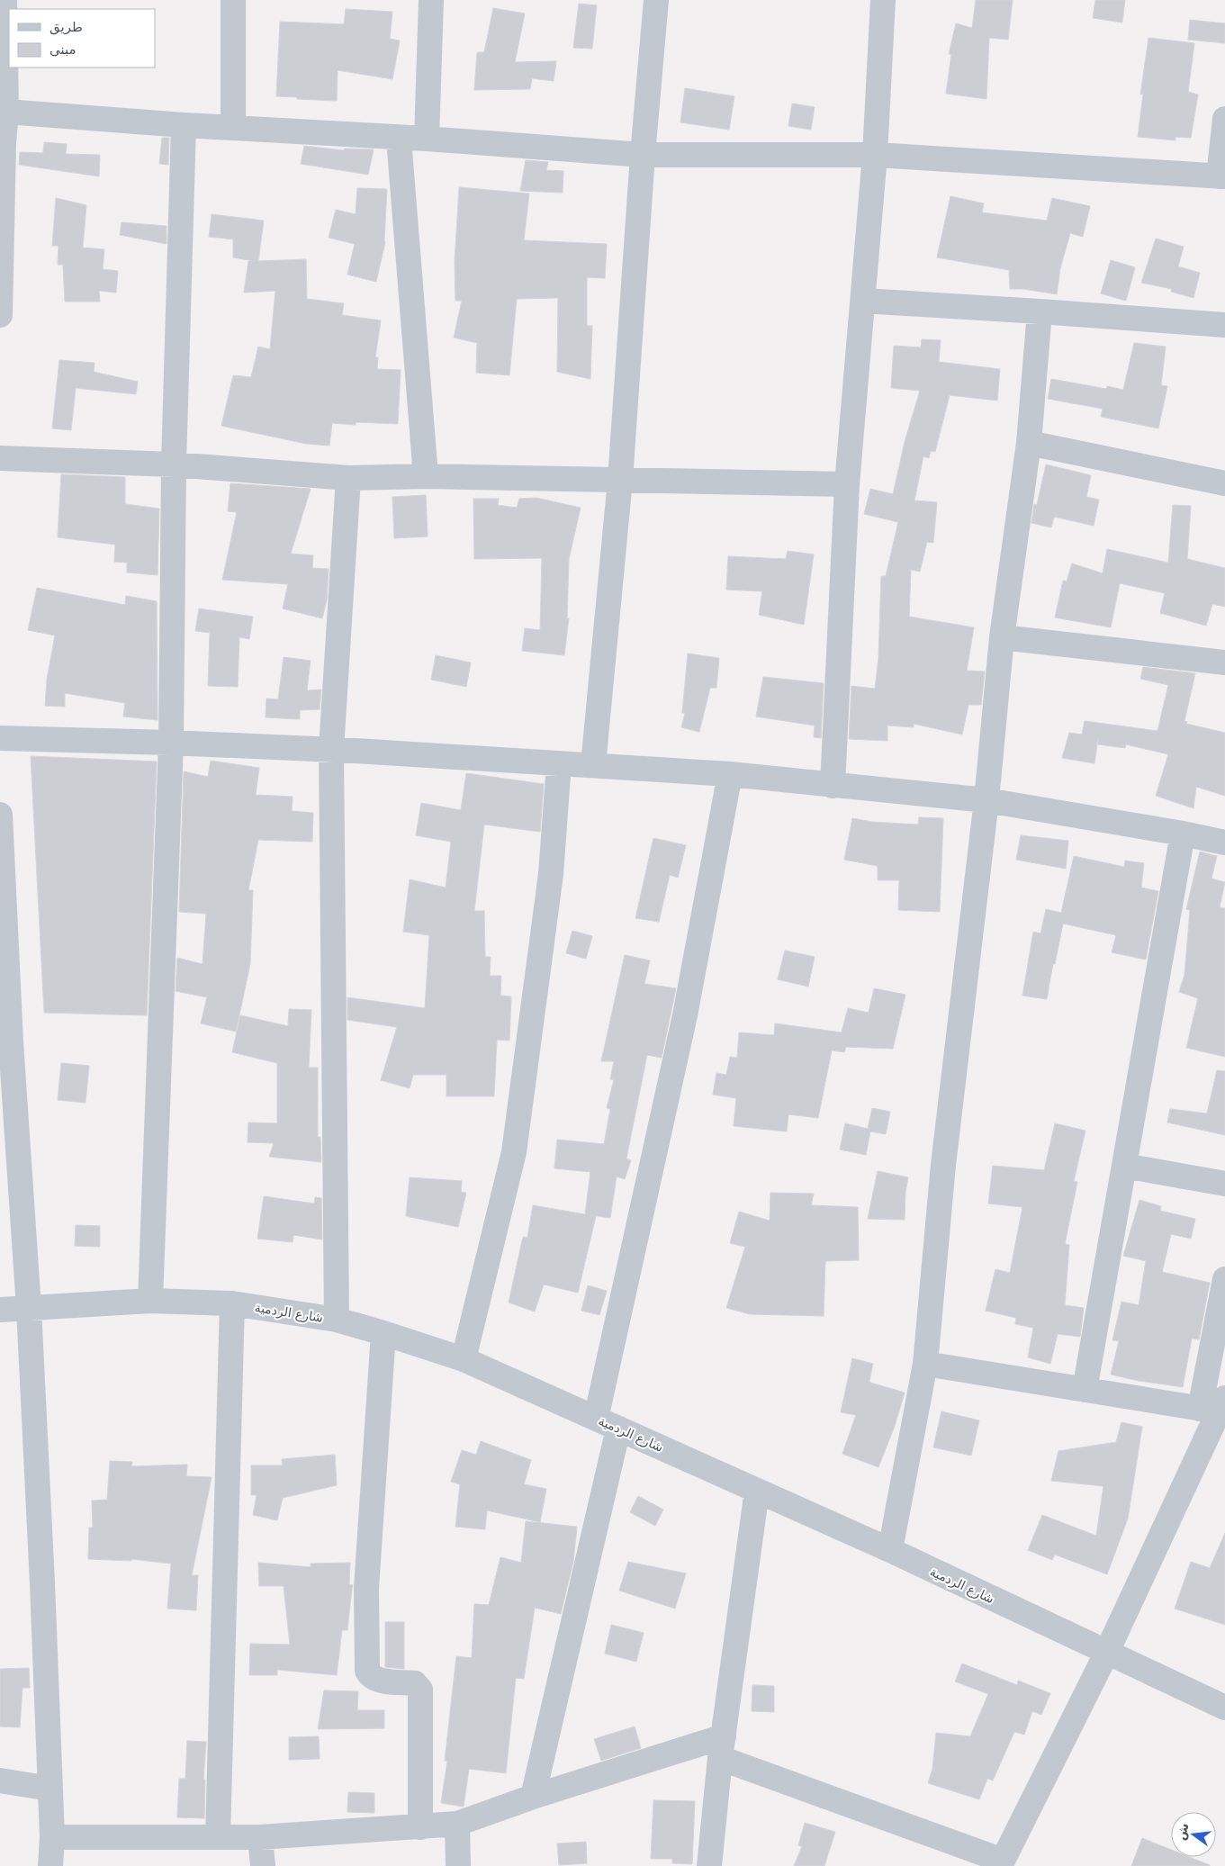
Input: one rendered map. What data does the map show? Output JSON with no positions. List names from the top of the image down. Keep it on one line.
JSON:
{"streets":{"street":["شارع الردمية"]},"legend":["طريق","مبنى"],"north":"left"}
